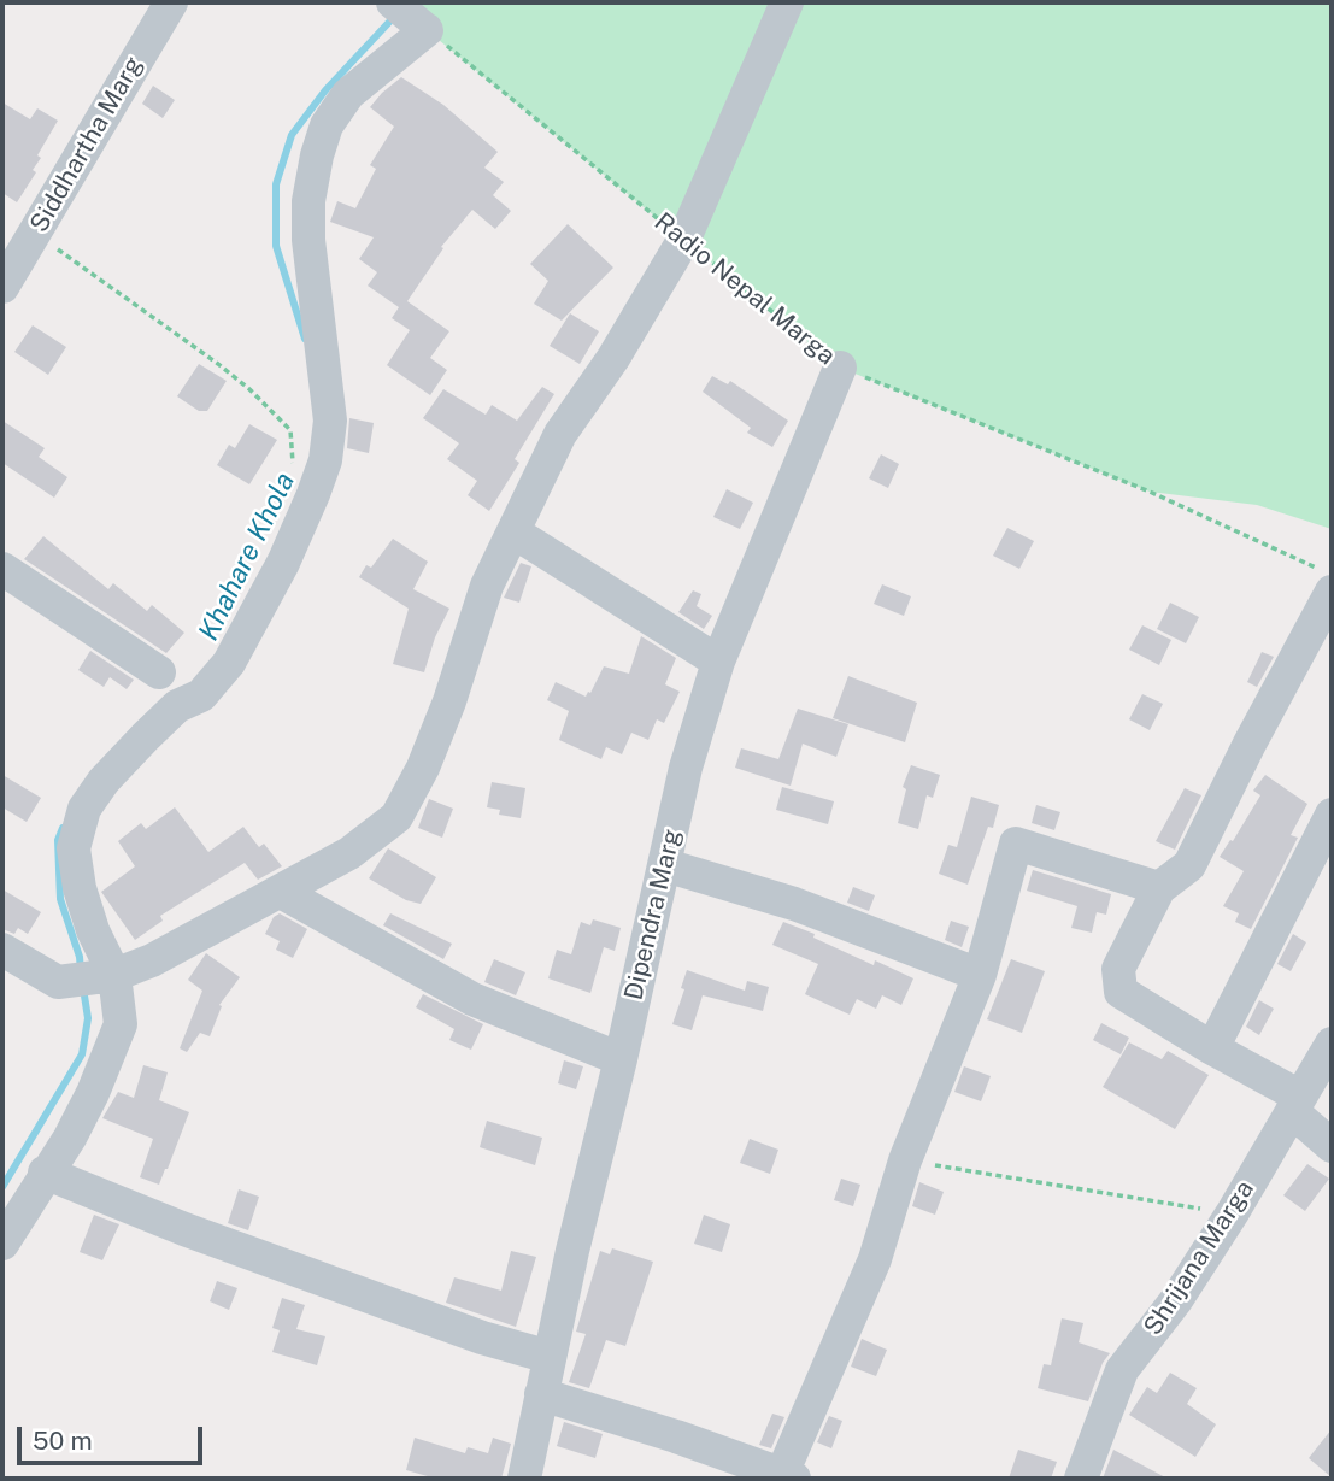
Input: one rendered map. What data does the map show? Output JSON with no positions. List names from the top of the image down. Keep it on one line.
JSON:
{"streets":{"street":["Siddhartha Marg","Dipendra Marg","Shrijana Marga"],"path":["Radio Nepal Marga"]},"crossings":[["Radio Nepal Marga","Dipendra Marg"]],"water":["Khahare Khola"],"scale_bar":"50 m"}
